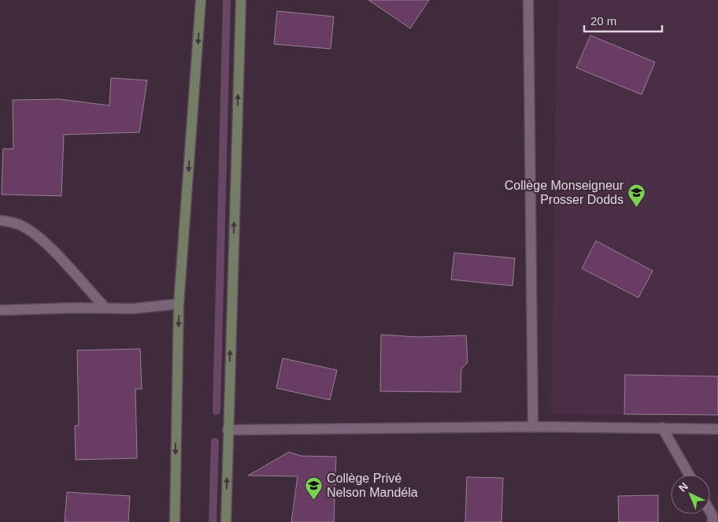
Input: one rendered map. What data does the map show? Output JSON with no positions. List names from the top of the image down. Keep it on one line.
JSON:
{"places":{"school or university":["Collège Monseigneur Prosser Dodds","Collège Privé Nelson Mandéla"]},"scale_bar":"20 m","north":"top left"}
